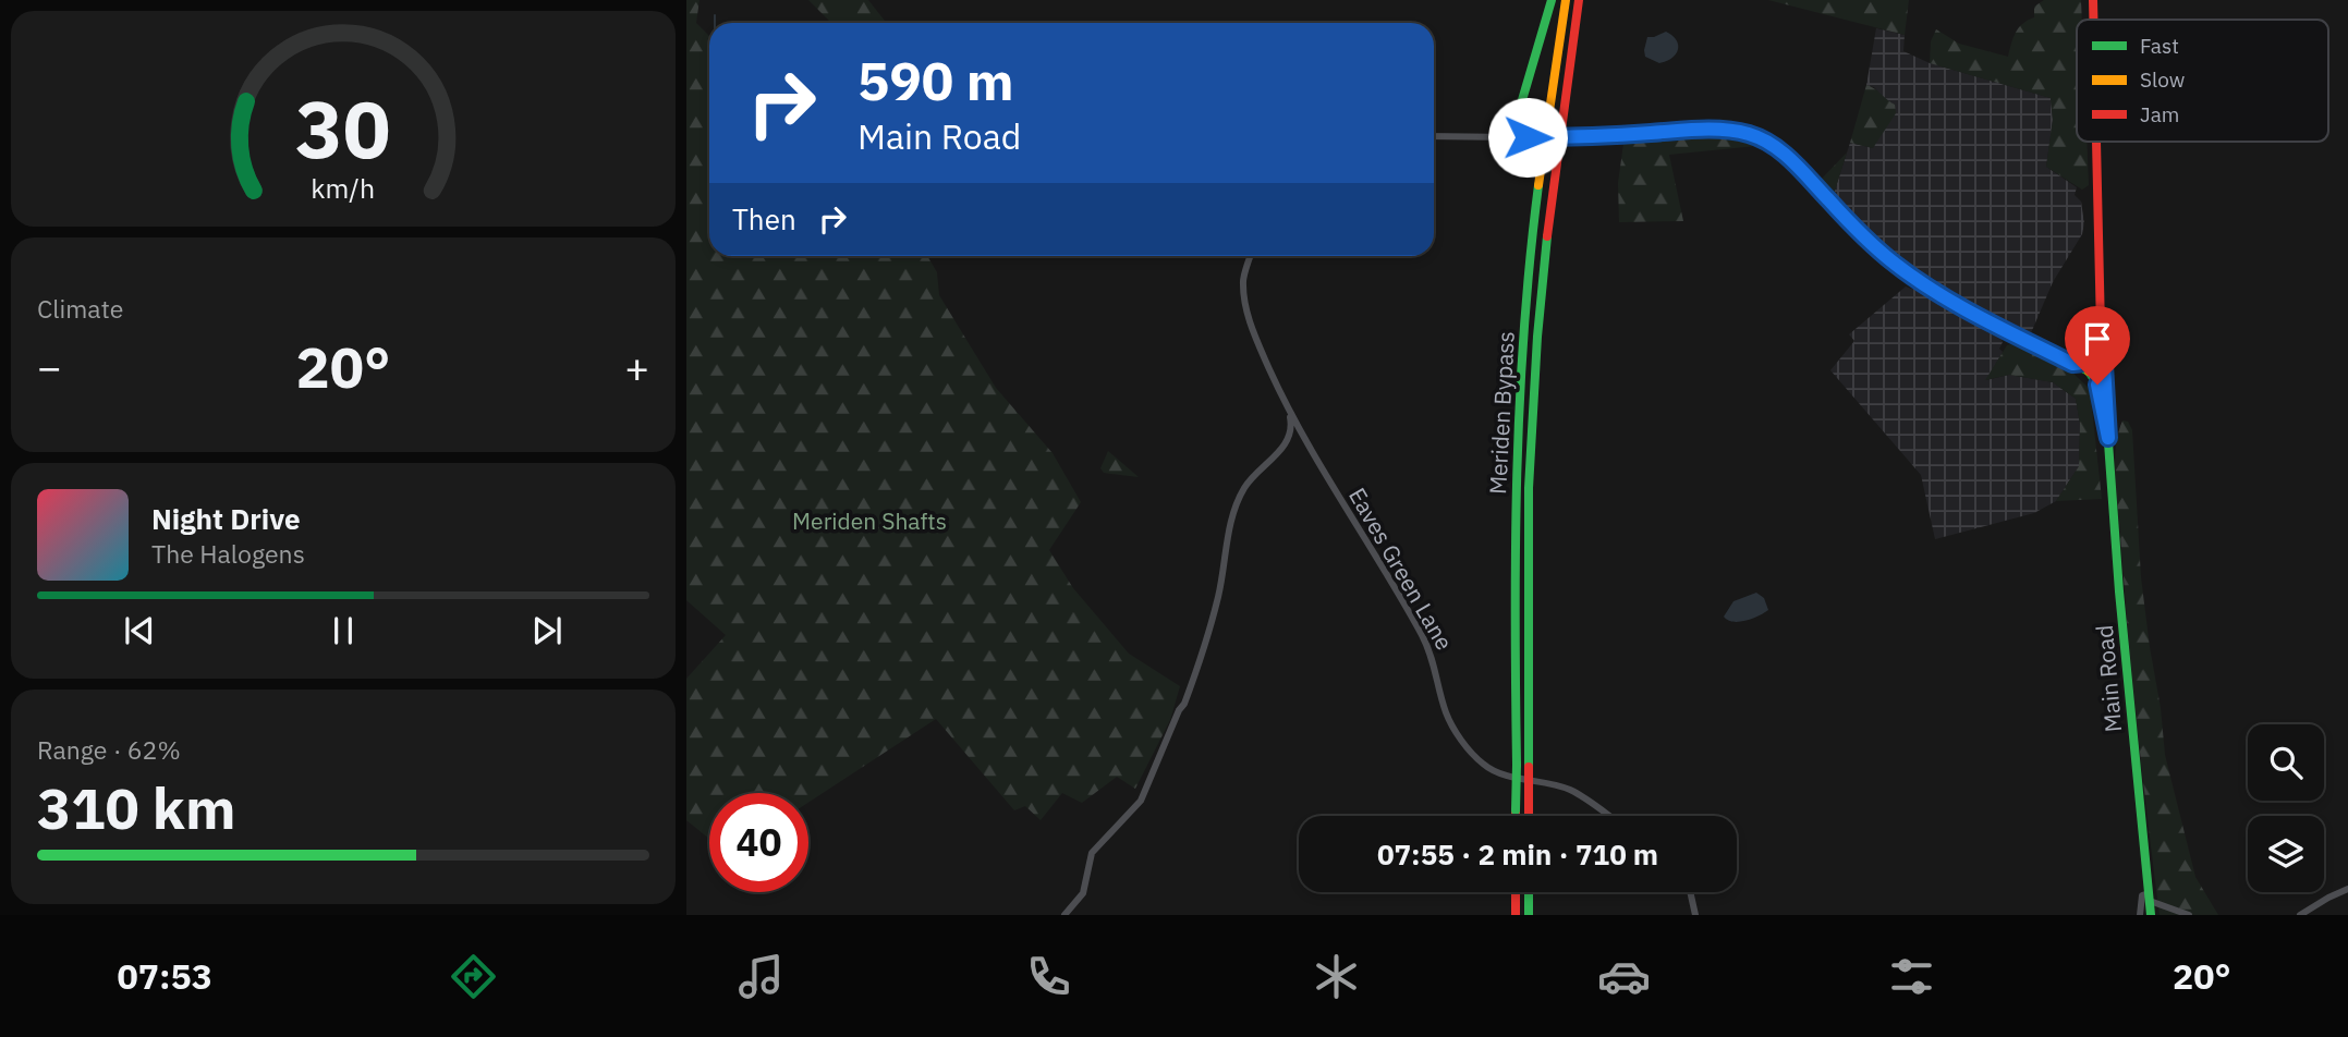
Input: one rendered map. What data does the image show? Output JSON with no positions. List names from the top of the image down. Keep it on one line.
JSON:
{"streets":{"main road":["Meriden Bypass","Main Road"],"street":["Eaves Green Lane"]},"parks":["Meriden Shafts"],"legend":["Fast","Slow","Jam"],"page":{"turn":["590 m","Main Road"],"then":"Then","tile":["Climate",["Range · 62%","310 km"]],"heat":["−","20°","+"],"song":["Night Drive","The Halogens"],"limit":"40","trip":"07:55 · 2 min · 710 m","tabs":["07:53","20°"],"gauge":["30","km/h"]}}
